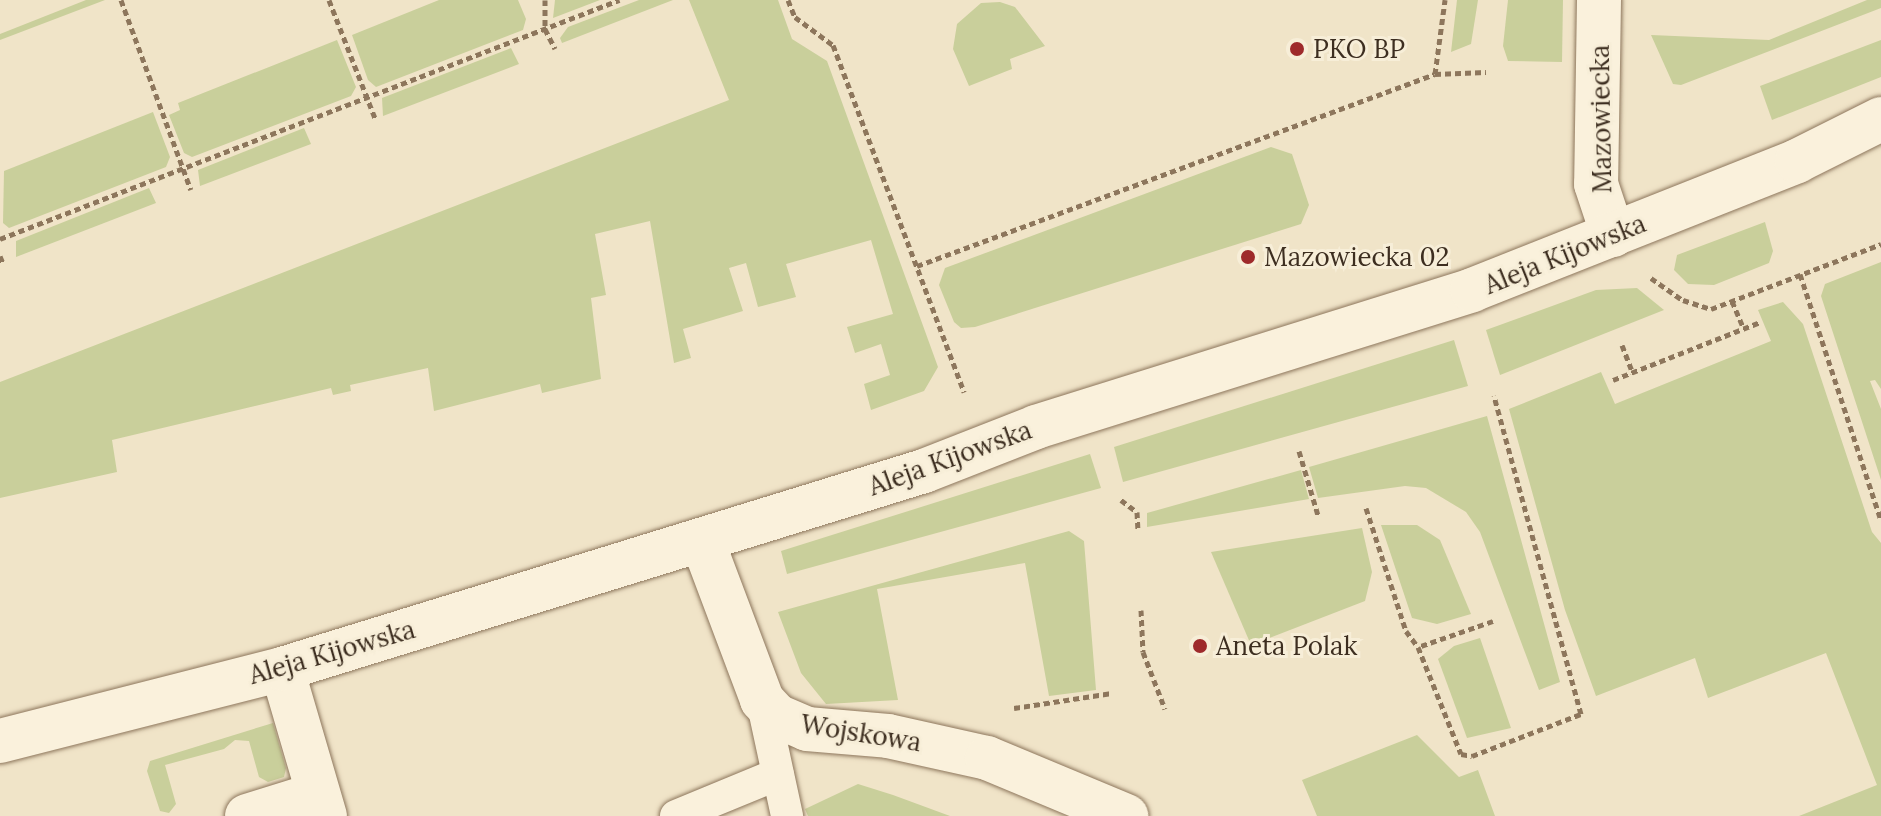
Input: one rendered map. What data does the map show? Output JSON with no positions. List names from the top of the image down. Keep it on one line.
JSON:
{"streets":{"street":["Mazowiecka","Aleja Kijowska","Wojskowa"]},"crossings":[["Mazowiecka","Aleja Kijowska"]],"places":["PKO BP","Mazowiecka 02","Aneta Polak"]}
